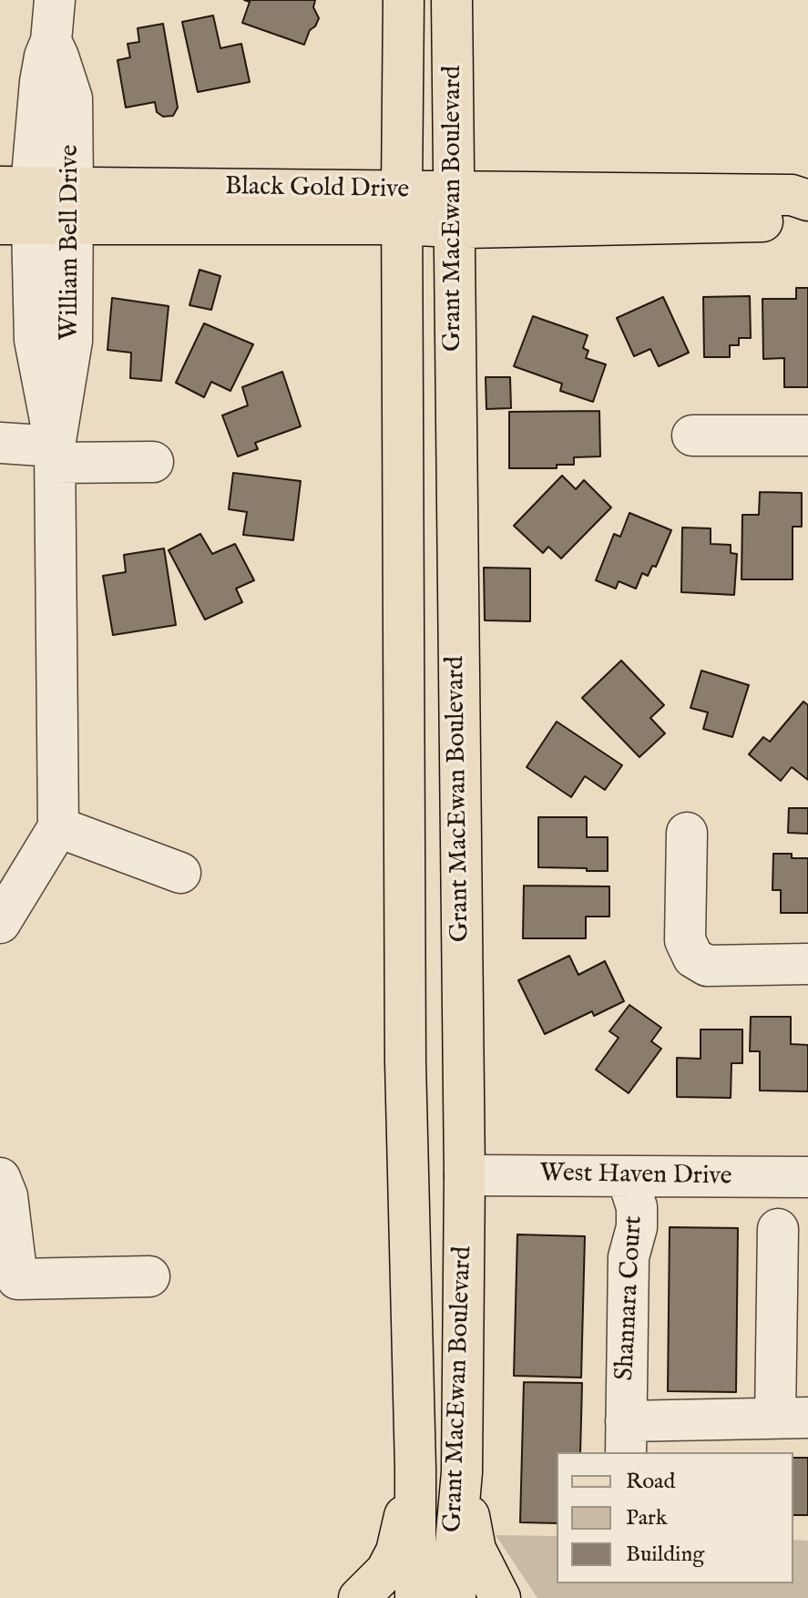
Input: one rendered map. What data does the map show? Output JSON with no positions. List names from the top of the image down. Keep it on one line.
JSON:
{"streets":{"main road":["Black Gold Drive","Grant MacEwan Boulevard"],"street":["William Bell Drive","West Haven Drive","Shannara Court"]},"crossings":[["Black Gold Drive","Grant MacEwan Boulevard"],["Black Gold Drive","William Bell Drive"],["Grant MacEwan Boulevard","West Haven Drive"],["West Haven Drive","Shannara Court"]],"legend":["Road","Park","Building"]}
